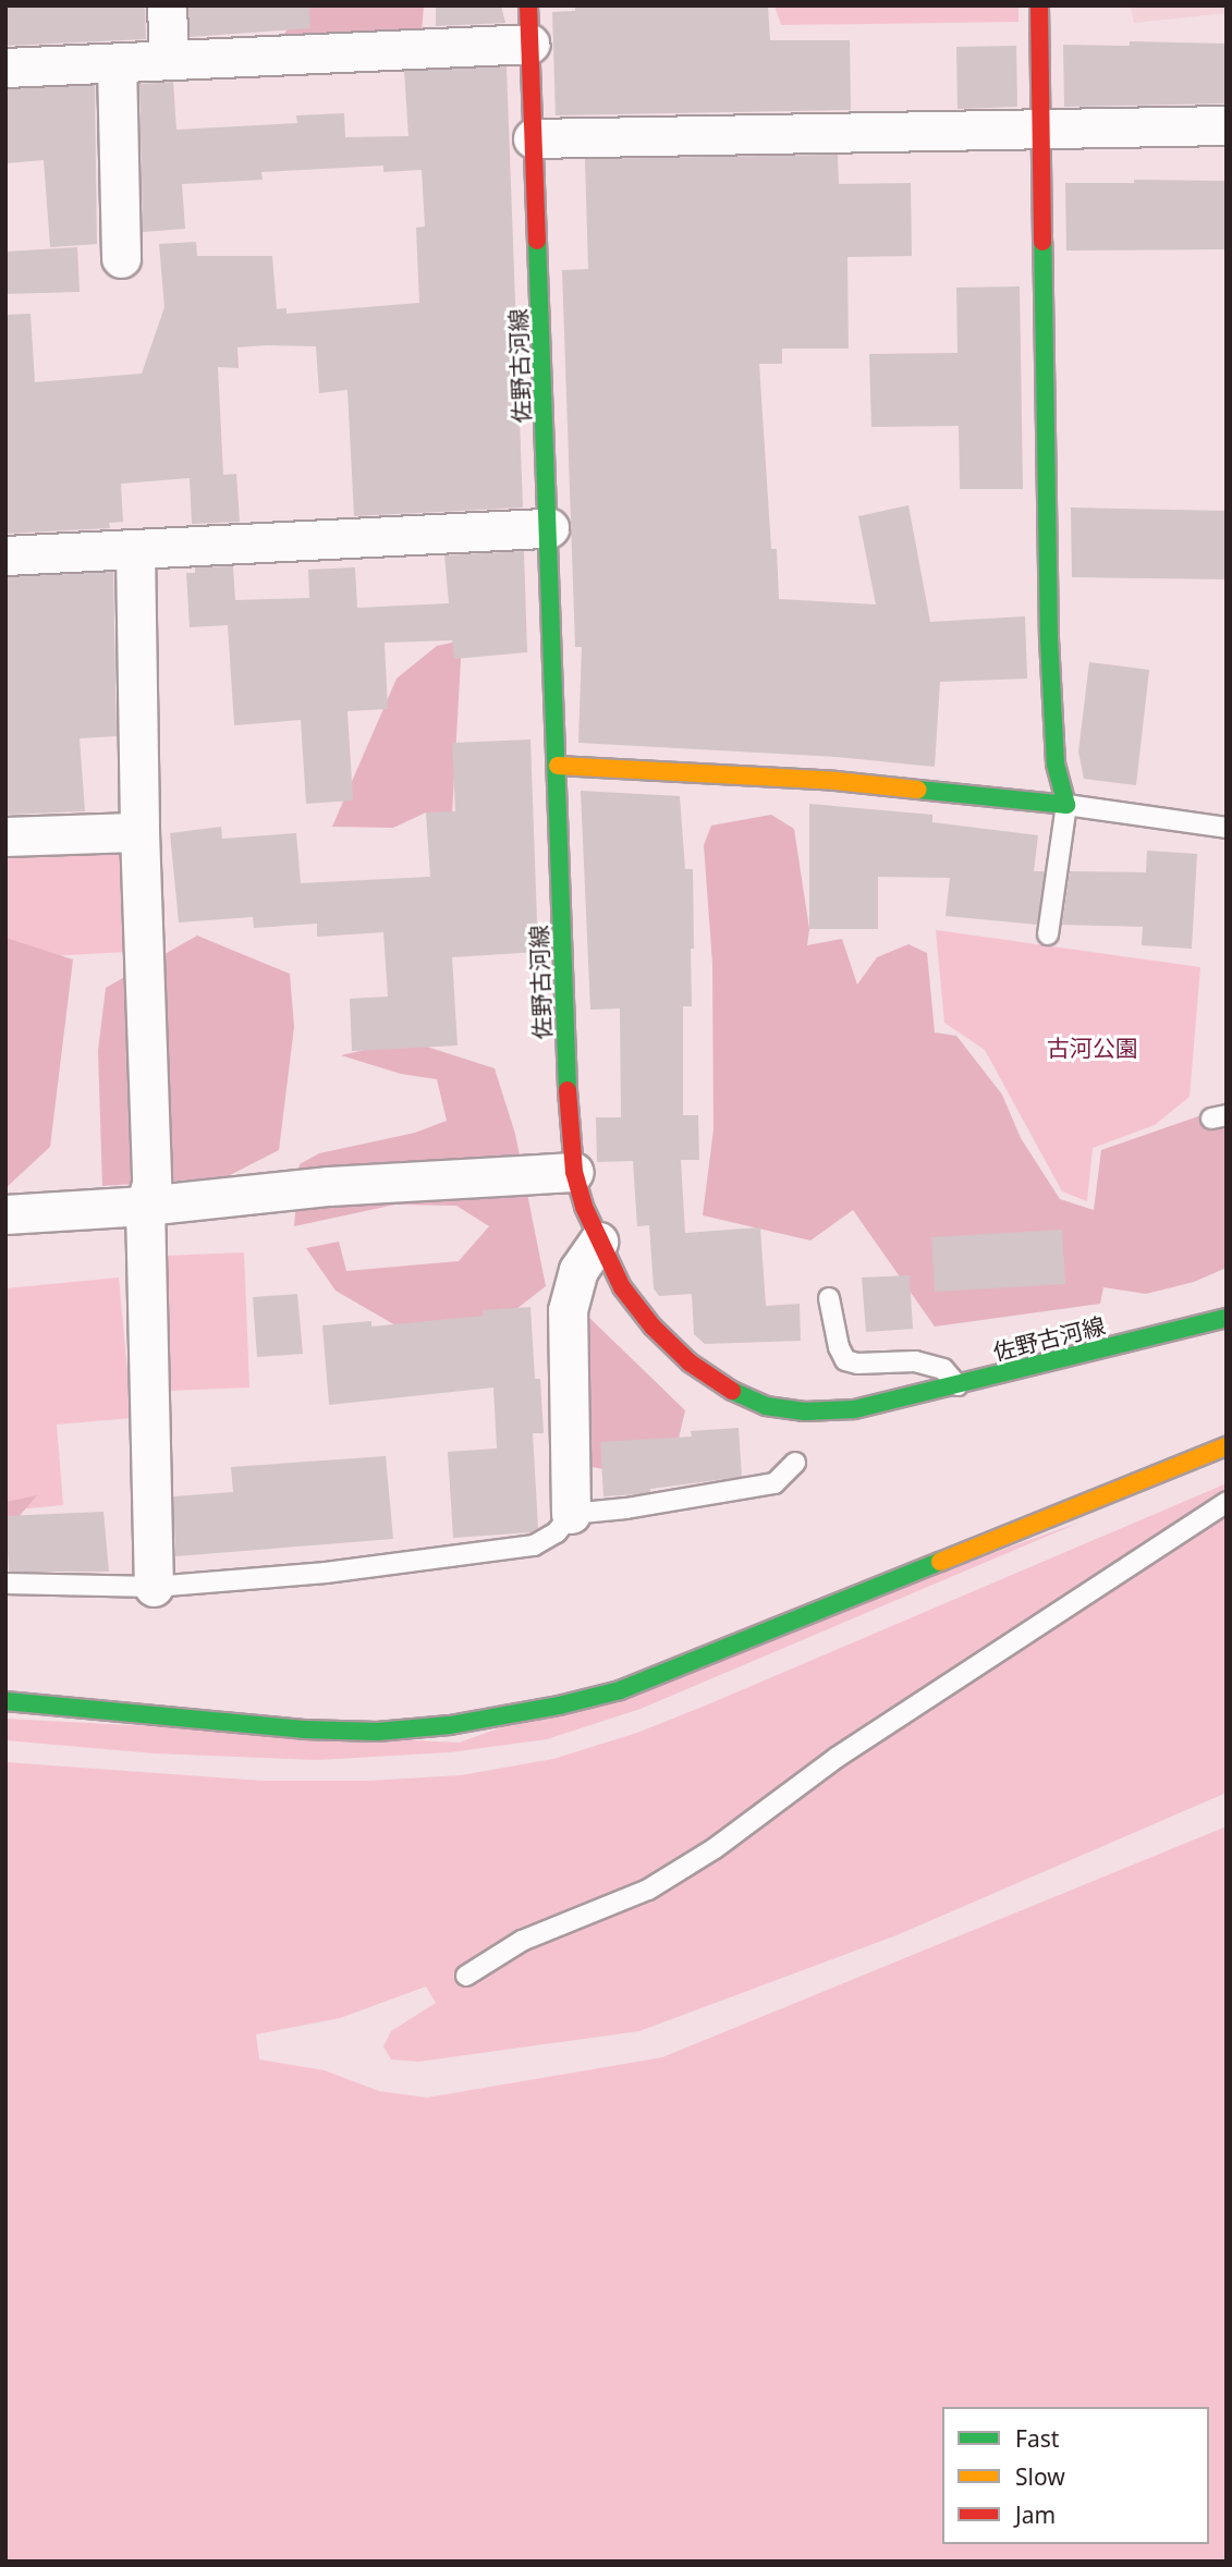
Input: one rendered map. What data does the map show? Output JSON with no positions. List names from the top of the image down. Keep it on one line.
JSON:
{"streets":{"street":["佐野古河線"]},"parks":["古河公園"],"legend":["Fast","Slow","Jam"]}
